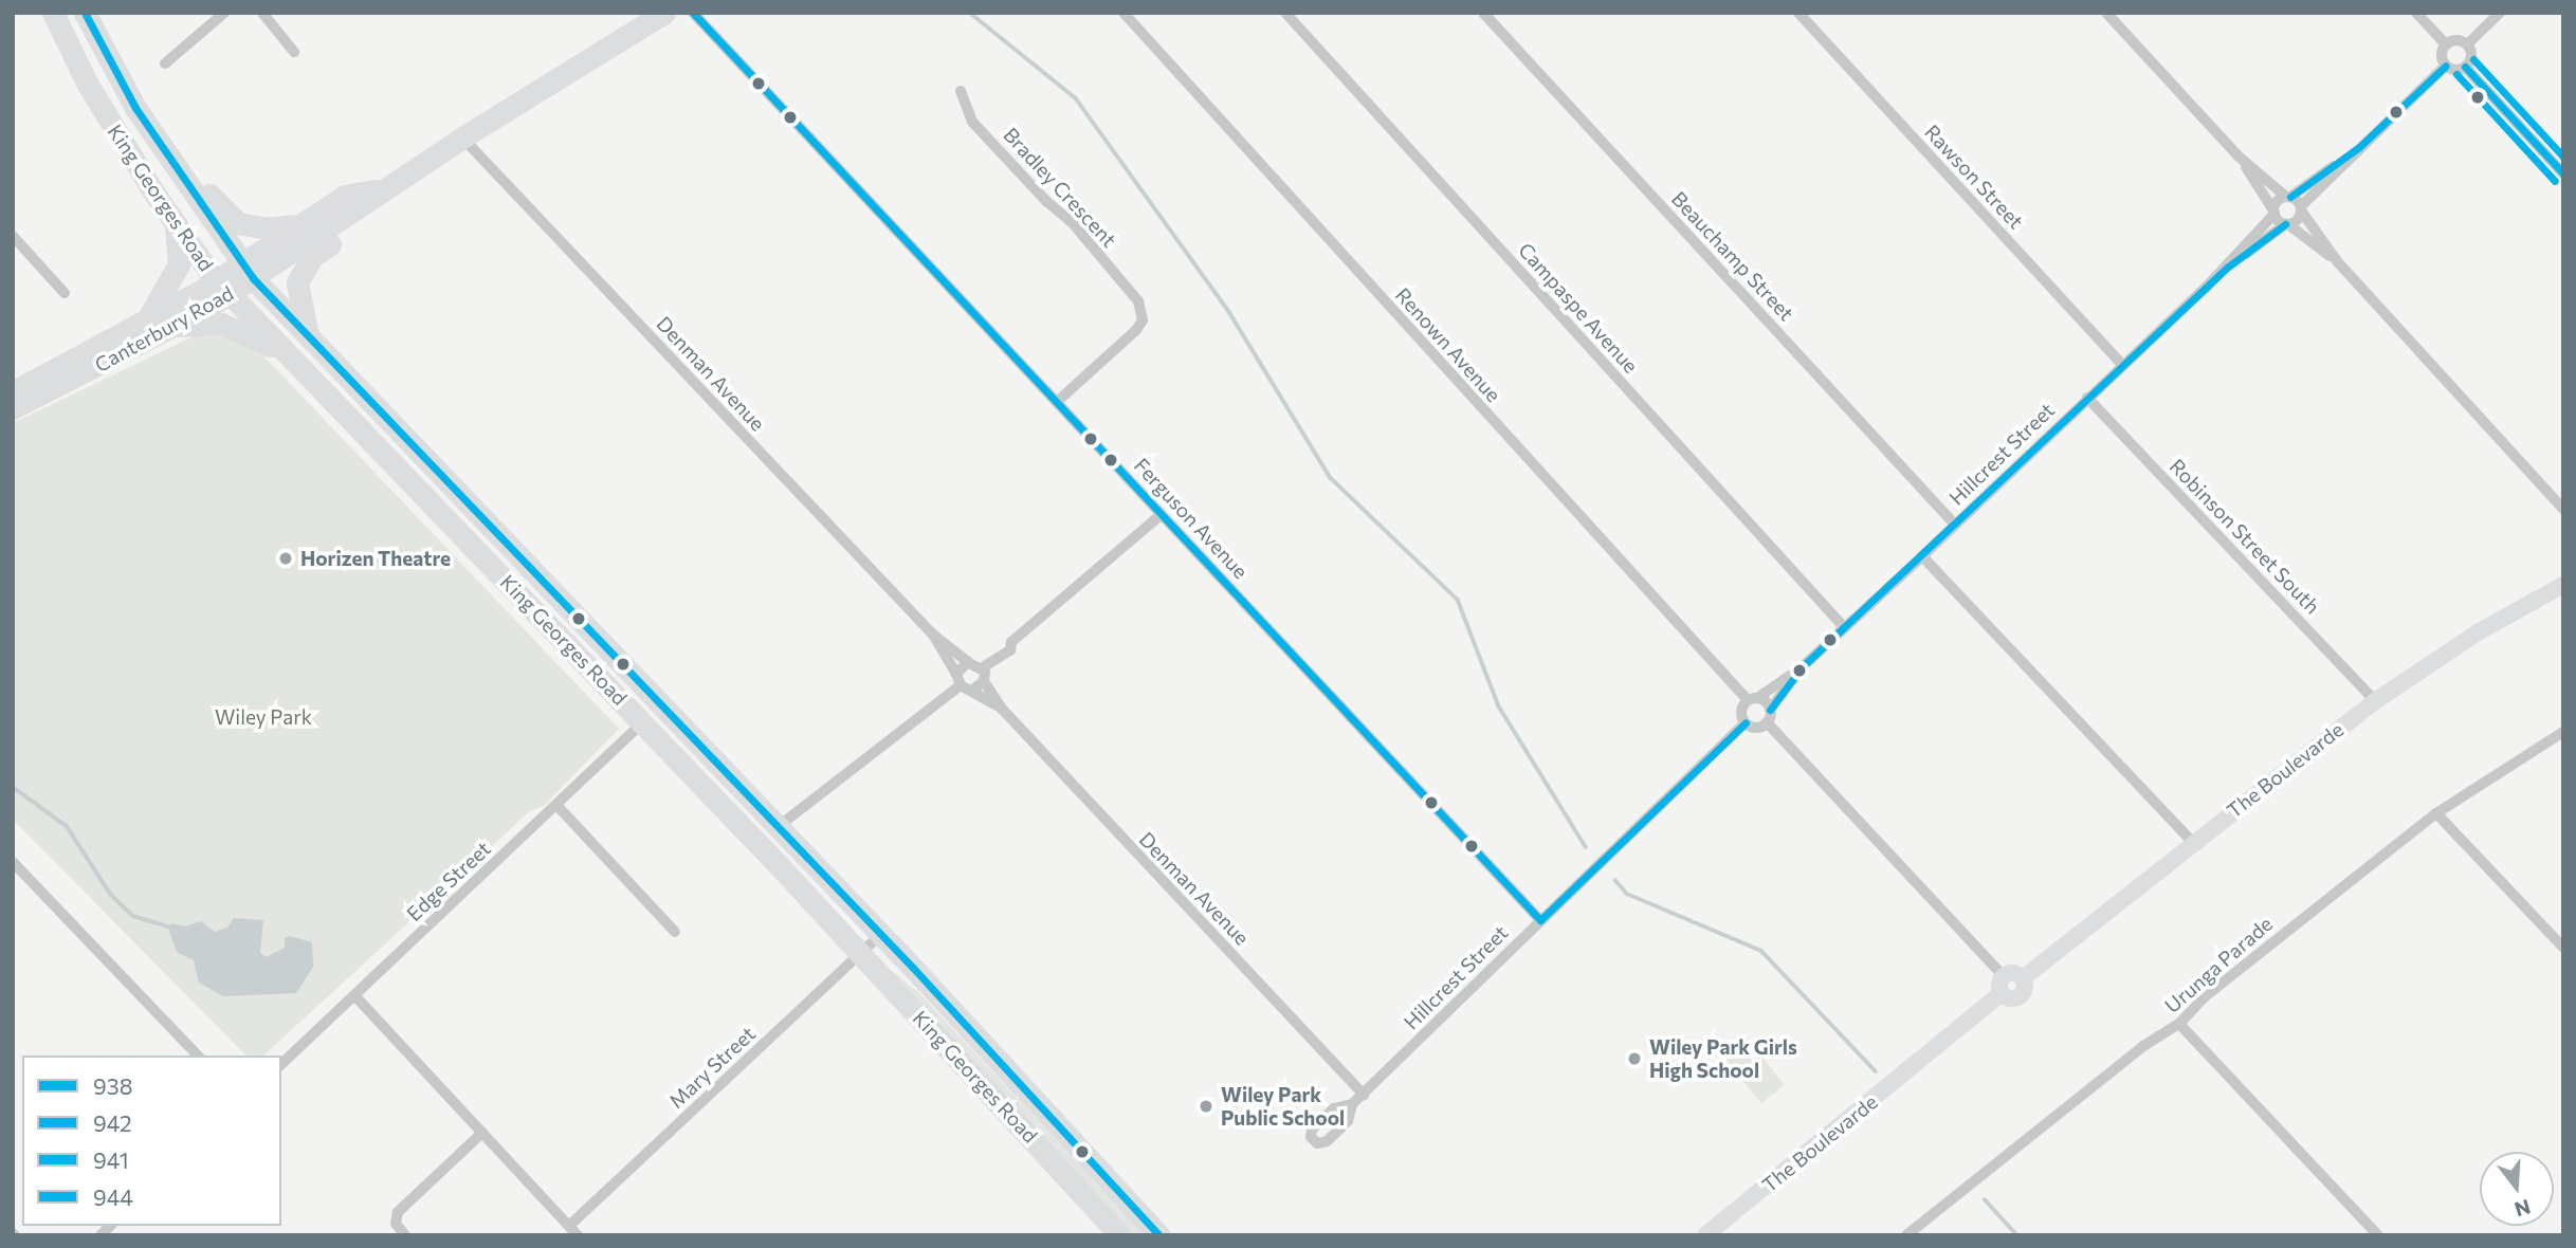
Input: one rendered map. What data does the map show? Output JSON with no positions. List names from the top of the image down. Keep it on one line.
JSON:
{"streets":{"highway":["King Georges Road","Canterbury Road"],"street":["Rawson Street","Bradley Crescent","Beauchamp Street","Campaspe Avenue","Renown Avenue","Denman Avenue","Hillcrest Street","Ferguson Avenue","Robinson Street South","The Boulevarde","Edge Street","Urunga Parade","Mary Street"]},"crossings":[["Rawson Street","Hillcrest Street"],["Bradley Crescent","Ferguson Avenue"],["King Georges Road","Canterbury Road"],["King Georges Road","Edge Street"],["King Georges Road","Mary Street"],["Beauchamp Street","Hillcrest Street"],["Campaspe Avenue","Hillcrest Street"],["Canterbury Road","Denman Avenue"],["Renown Avenue","Hillcrest Street"],["Denman Avenue","Hillcrest Street"],["Hillcrest Street","Ferguson Avenue"],["Hillcrest Street","Robinson Street South"],["Robinson Street South","The Boulevarde"]],"parks":["Wiley Park"],"places":["Horizen Theatre","Wiley Park Girls High School","Wiley Park Public School"],"lines":["transit line 938","transit line 942","transit line 944","transit line 941"],"legend":["938","942","941","944"],"north":"bottom"}
